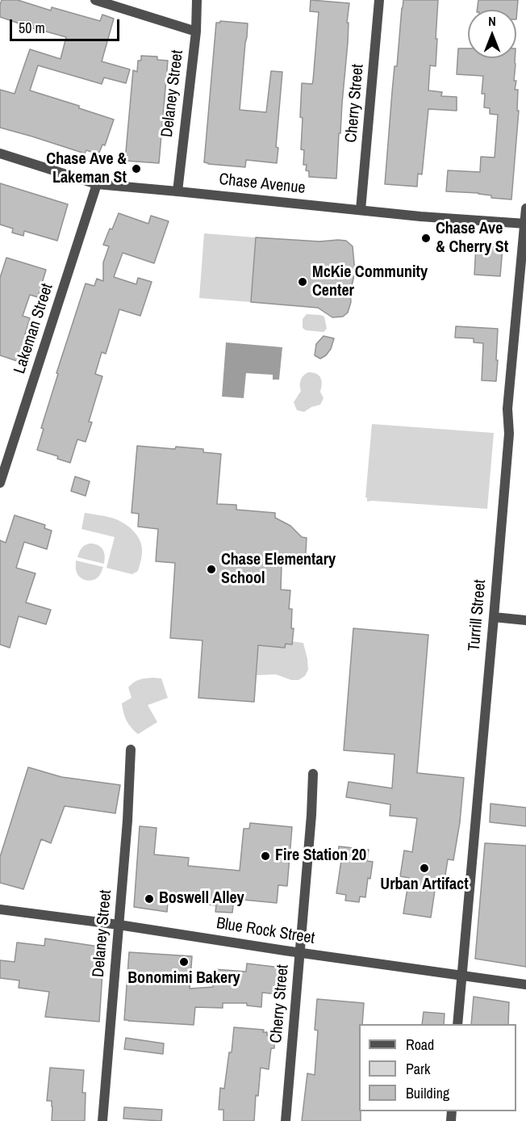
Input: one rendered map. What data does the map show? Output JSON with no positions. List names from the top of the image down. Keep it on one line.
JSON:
{"streets":{"street":["Delaney Street","Cherry Street","Chase Avenue","Lakeman Street","Turrill Street","Blue Rock Street"]},"crossings":[["Delaney Street","Chase Avenue"],["Delaney Street","Blue Rock Street"],["Cherry Street","Chase Avenue"],["Cherry Street","Blue Rock Street"],["Chase Avenue","Lakeman Street"],["Chase Avenue","Turrill Street"],["Turrill Street","Blue Rock Street"]],"places":["Chase Ave & Lakeman St","Chase Ave & Cherry St","McKie Community Center","Chase Elementary School","Fire Station 20","Urban Artifact","Boswell Alley","Bonomimi Bakery"],"legend":["Road","Park","Building"],"scale_bar":"50 m","north":"top"}
